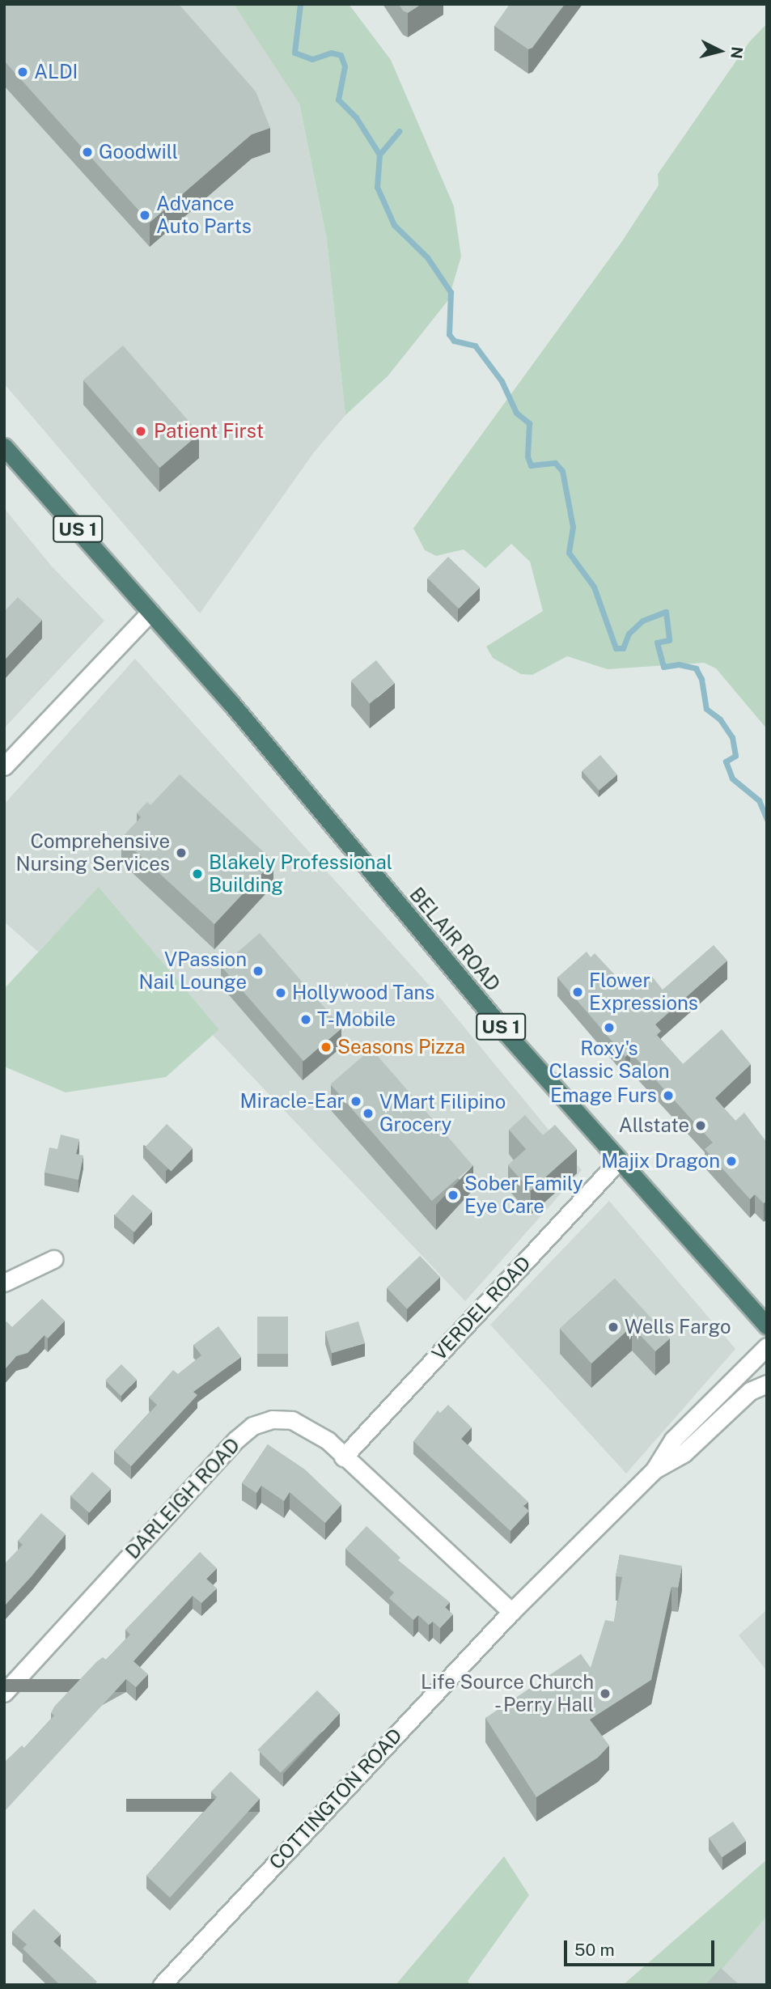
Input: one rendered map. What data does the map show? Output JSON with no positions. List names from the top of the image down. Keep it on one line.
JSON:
{"streets":{"highway":["US 1","BELAIR ROAD"],"street":["VERDEL ROAD","DARLEIGH ROAD","COTTINGTON ROAD"]},"crossings":[["BELAIR ROAD","VERDEL ROAD"],["VERDEL ROAD","DARLEIGH ROAD"],["DARLEIGH ROAD","COTTINGTON ROAD"]],"places":["ALDI","Goodwill","Advance Auto Parts","Patient First","Comprehensive Nursing Services","Blakely Professional Building","VPassion Nail Lounge","Flower Expressions","Hollywood Tans","T-Mobile","Roxy's Classic Salon","Seasons Pizza","Emage Furs","Miracle-Ear","VMart Filipino Grocery","Allstate","Majix Dragon","Sober Family Eye Care","Wells Fargo","Life Source Church - Perry Hall"],"scale_bar":"50 m","north":"right"}
